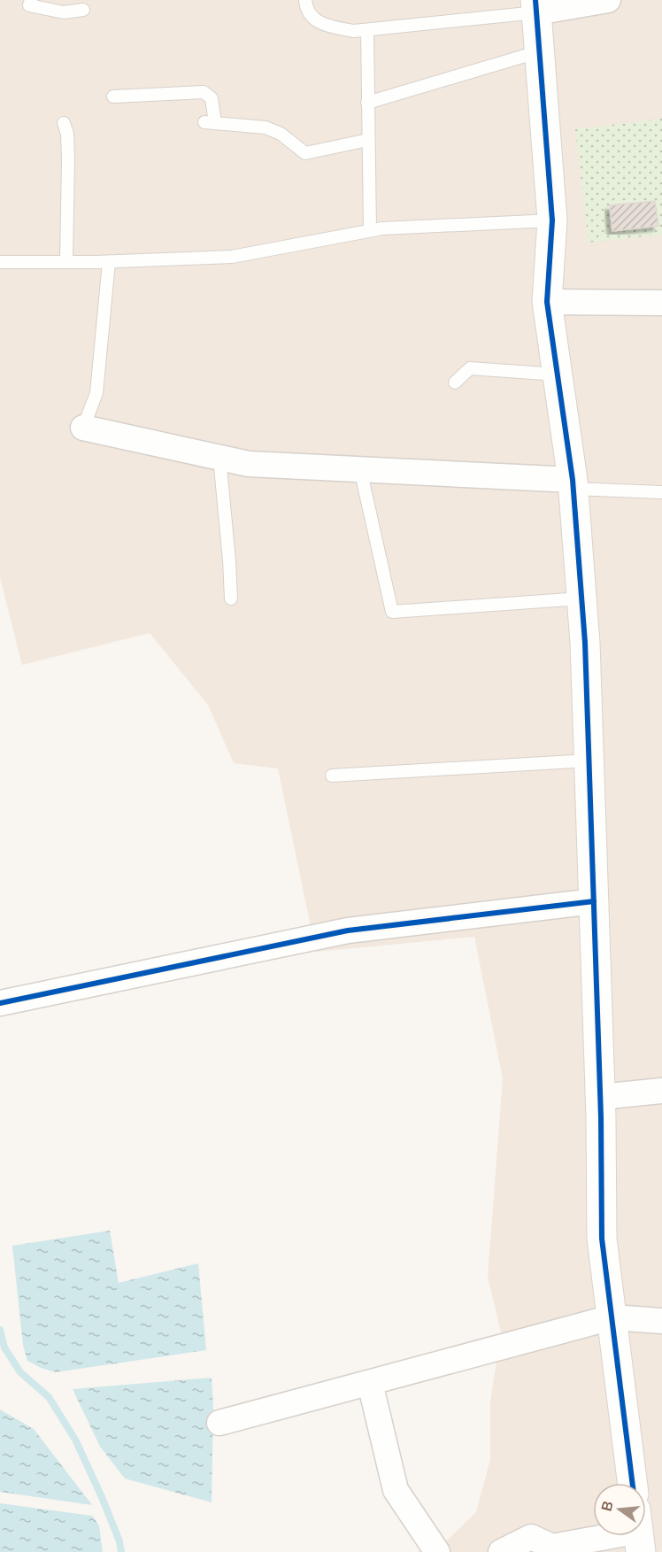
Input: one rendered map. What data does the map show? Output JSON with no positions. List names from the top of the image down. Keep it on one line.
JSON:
{"north":"left"}
